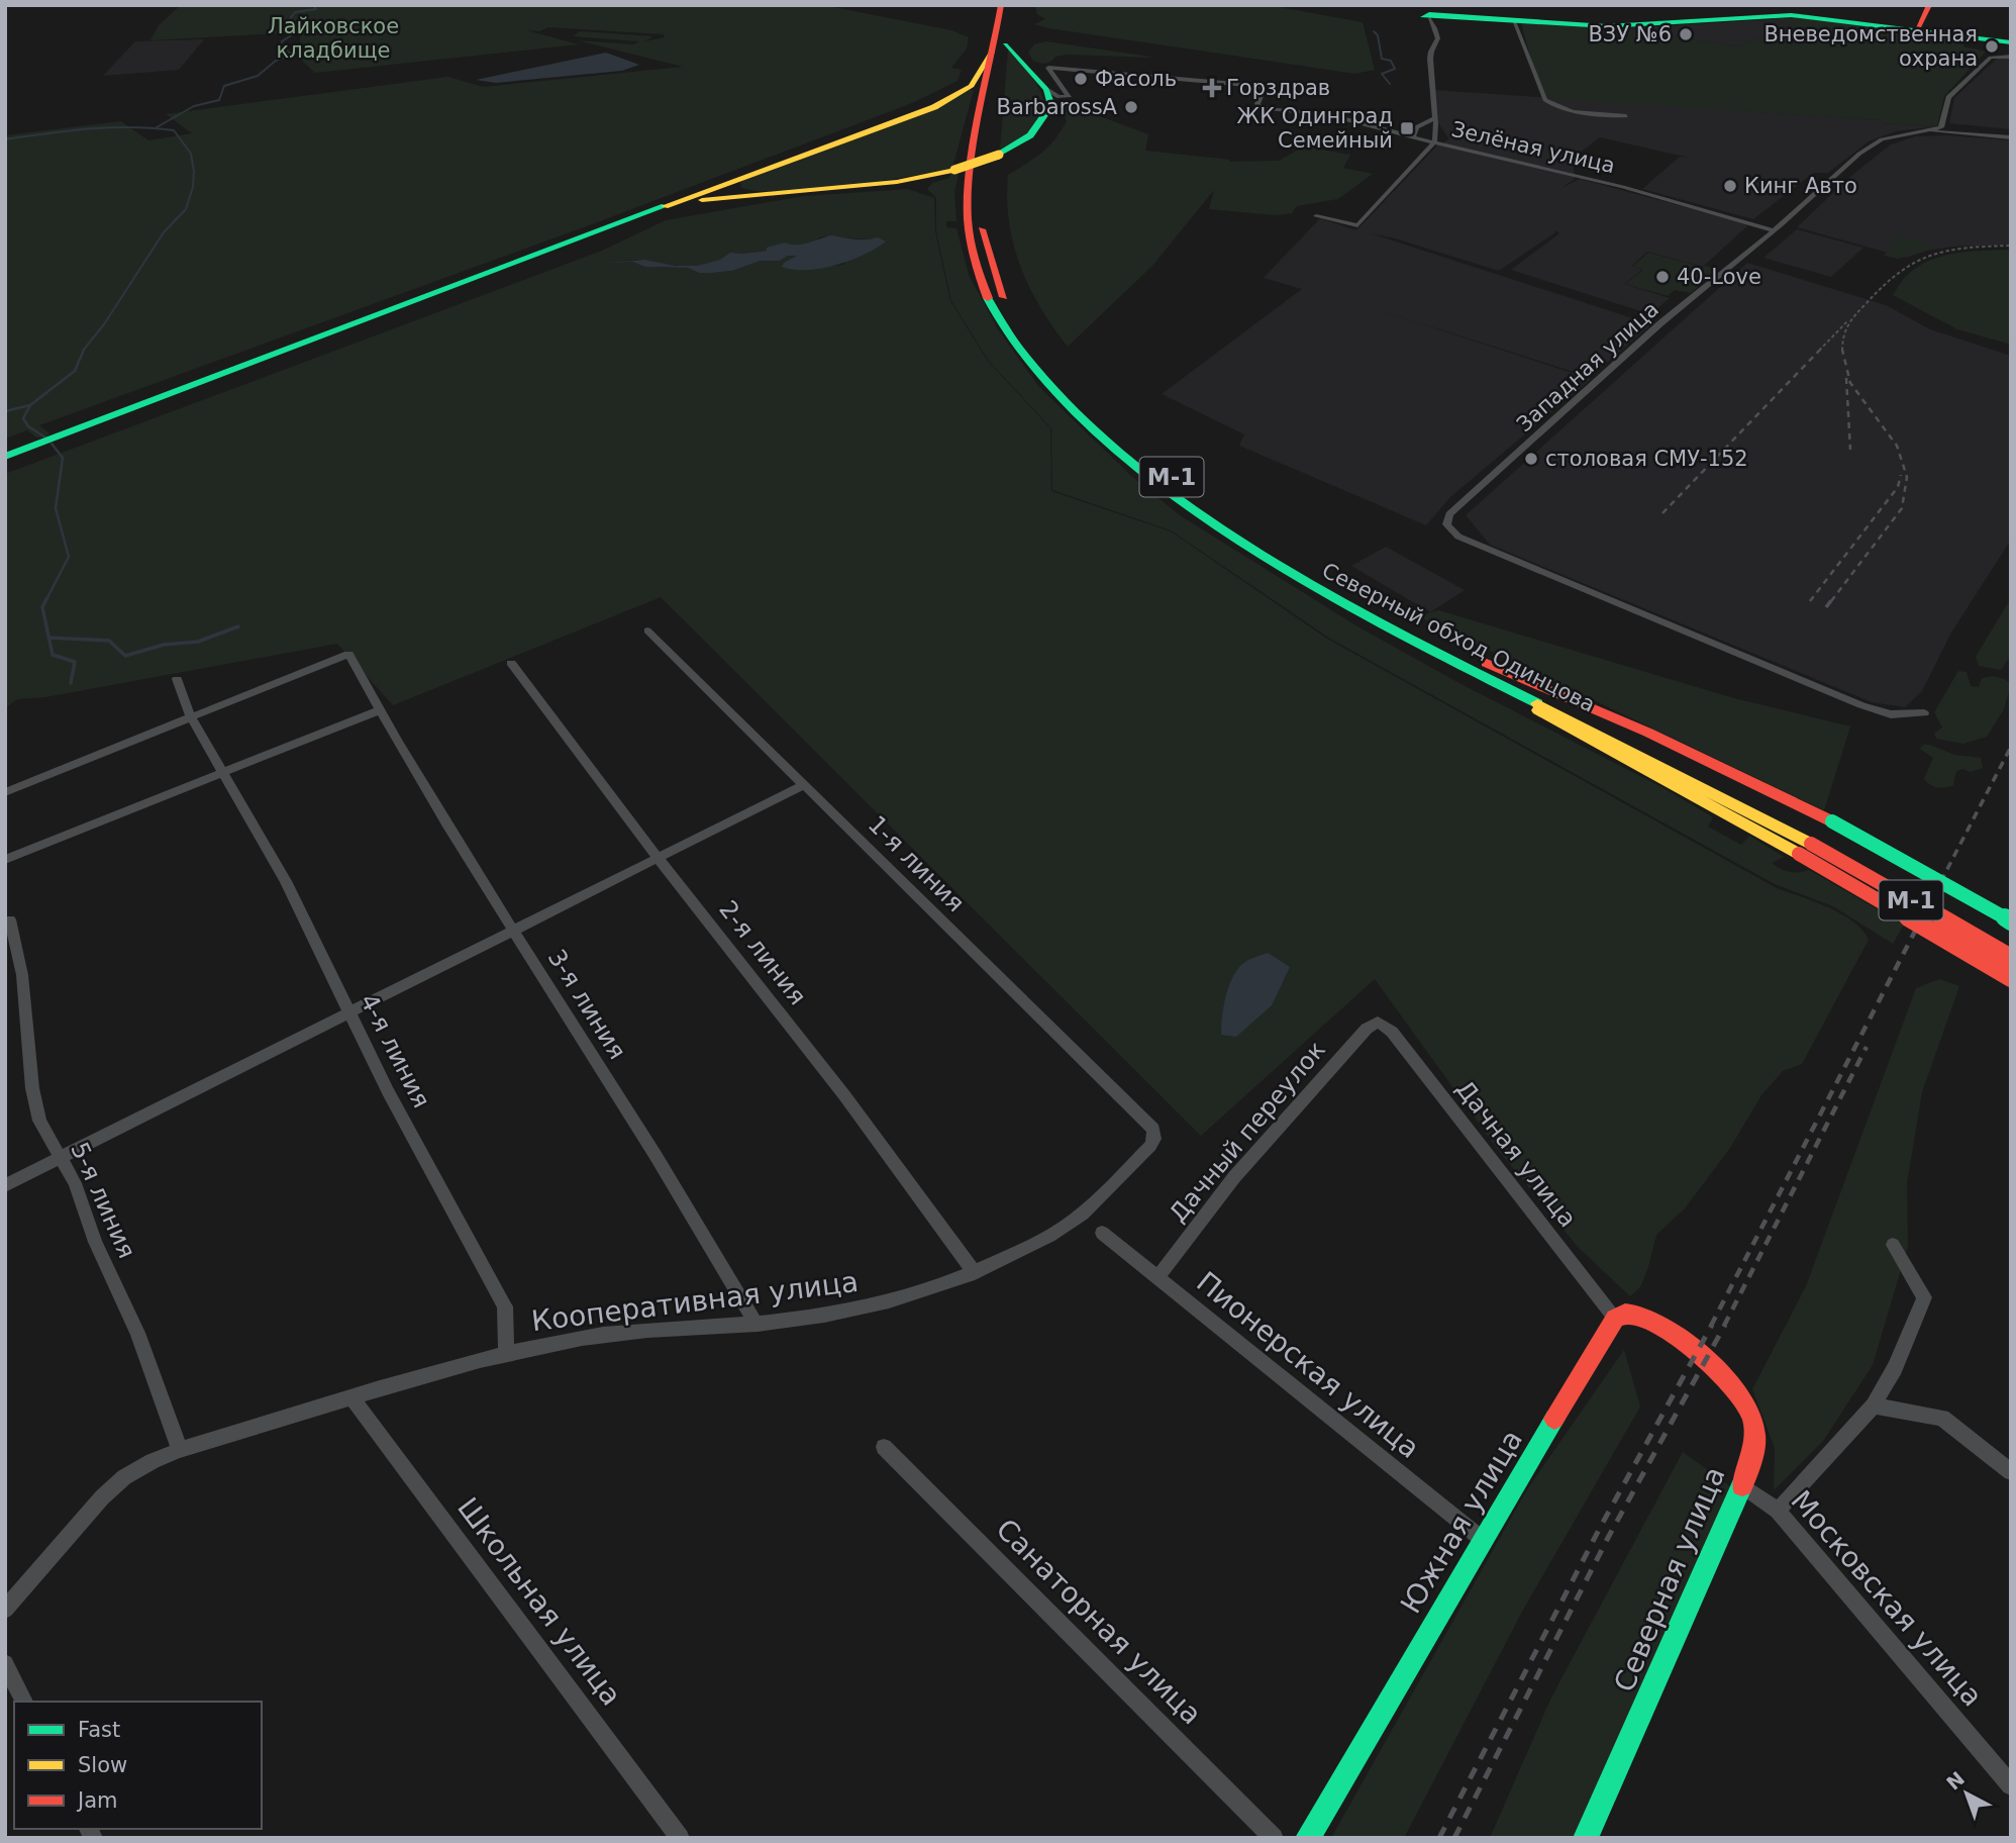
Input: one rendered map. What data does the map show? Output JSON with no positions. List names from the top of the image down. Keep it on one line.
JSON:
{"streets":{"main road":["М-1","Северный обход Одинцова","Южная улица","Северная улица"],"street":["Зелёная улица","Западная улица","1-я линия","2-я линия","3-я линия","4-я линия","Дачный переулок","Дачная улица","5-я линия","Кооперативная улица","Пионерская улица","Московская улица","Школьная улица","Санаторная улица"]},"crossings":[["Зелёная улица","Западная улица"],["М-1","Северный обход Одинцова"],["1-я линия","Кооперативная улица"],["2-я линия","Кооперативная улица"],["3-я линия","4-я линия"],["3-я линия","Кооперативная улица"],["4-я линия","Кооперативная улица"],["Дачный переулок","Дачная улица"],["Дачный переулок","Пионерская улица"],["Дачная улица","Южная улица"],["Дачная улица","Северная улица"],["5-я линия","Кооперативная улица"],["Кооперативная улица","Школьная улица"],["Пионерская улица","Южная улица"],["Южная улица","Северная улица"],["Северная улица","Московская улица"]],"parks":["Лайковское кладбище"],"places":{"other":["ВЗУ №6","Вневедомственная охрана","Фасоль","BarbarossA","Кинг Авто","40-Love","столовая СМУ-152"],"health":["Горздрав"],"transit":["ЖК Одинград Семейный"]},"legend":["Fast","Slow","Jam"],"north":"top left"}
